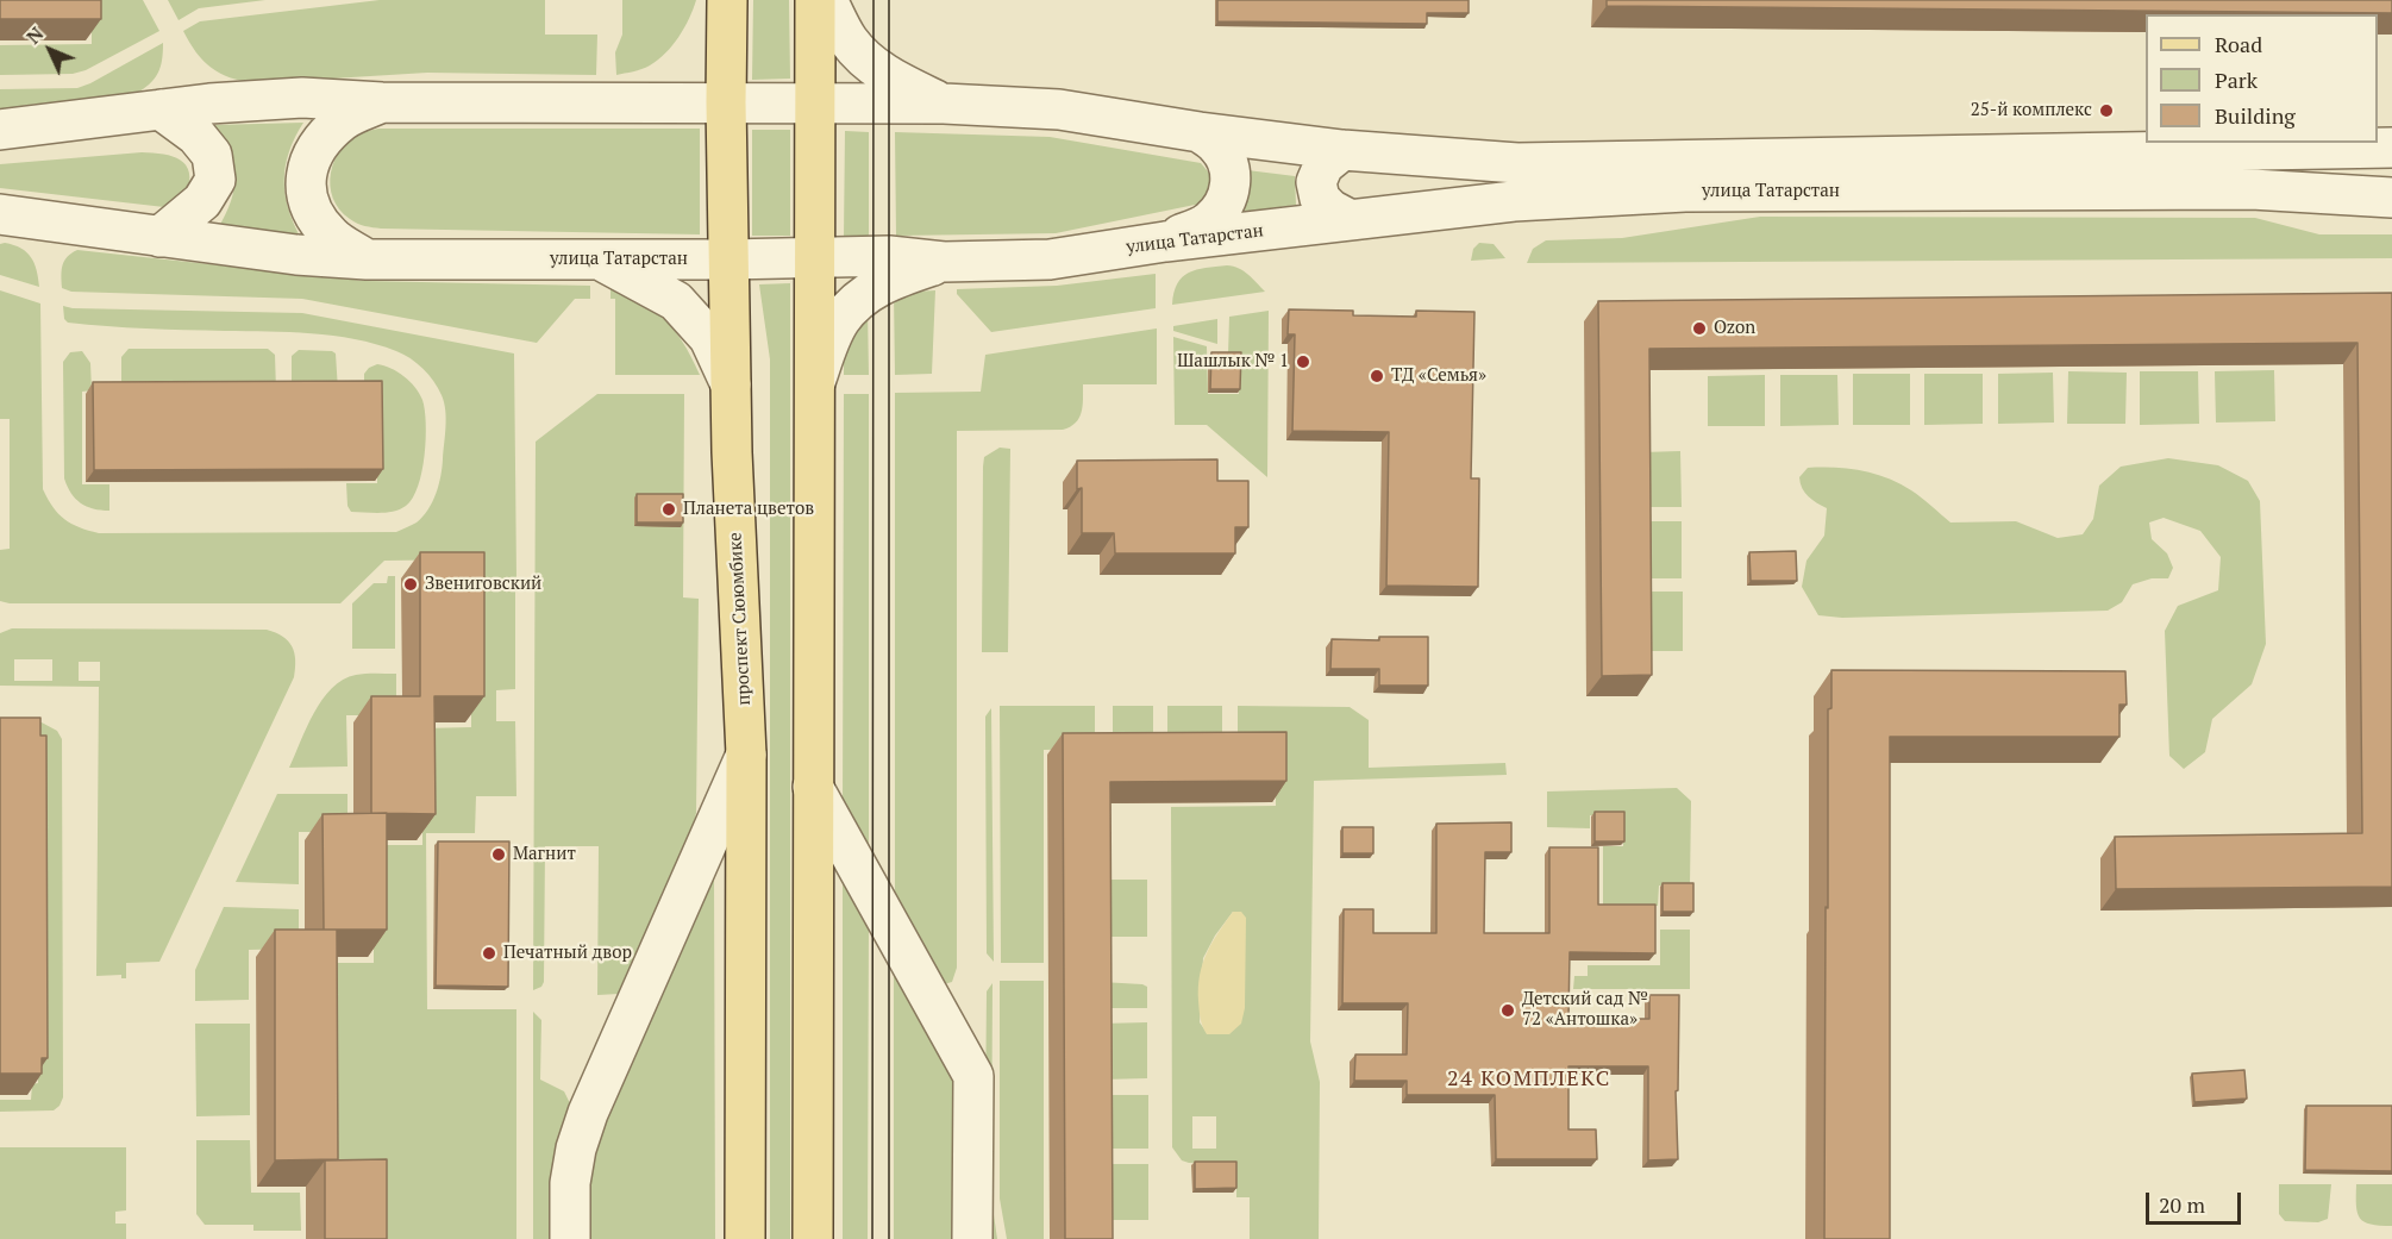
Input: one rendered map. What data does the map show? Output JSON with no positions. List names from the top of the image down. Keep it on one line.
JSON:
{"streets":{"main road":["проспект Сююмбике"],"street":["улица Татарстан"]},"crossings":[["улица Татарстан","проспект Сююмбике"]],"districts":["24 КОМПЛЕКС"],"places":["25-й комплекс","Ozon","Шашлык № 1","ТД «Семья»","Планета цветов","Звениговский","Магнит","Печатный двор","Детский сад № 72 «Антошка»"],"legend":["Road","Park","Building"],"scale_bar":"20 m","north":"top left"}
